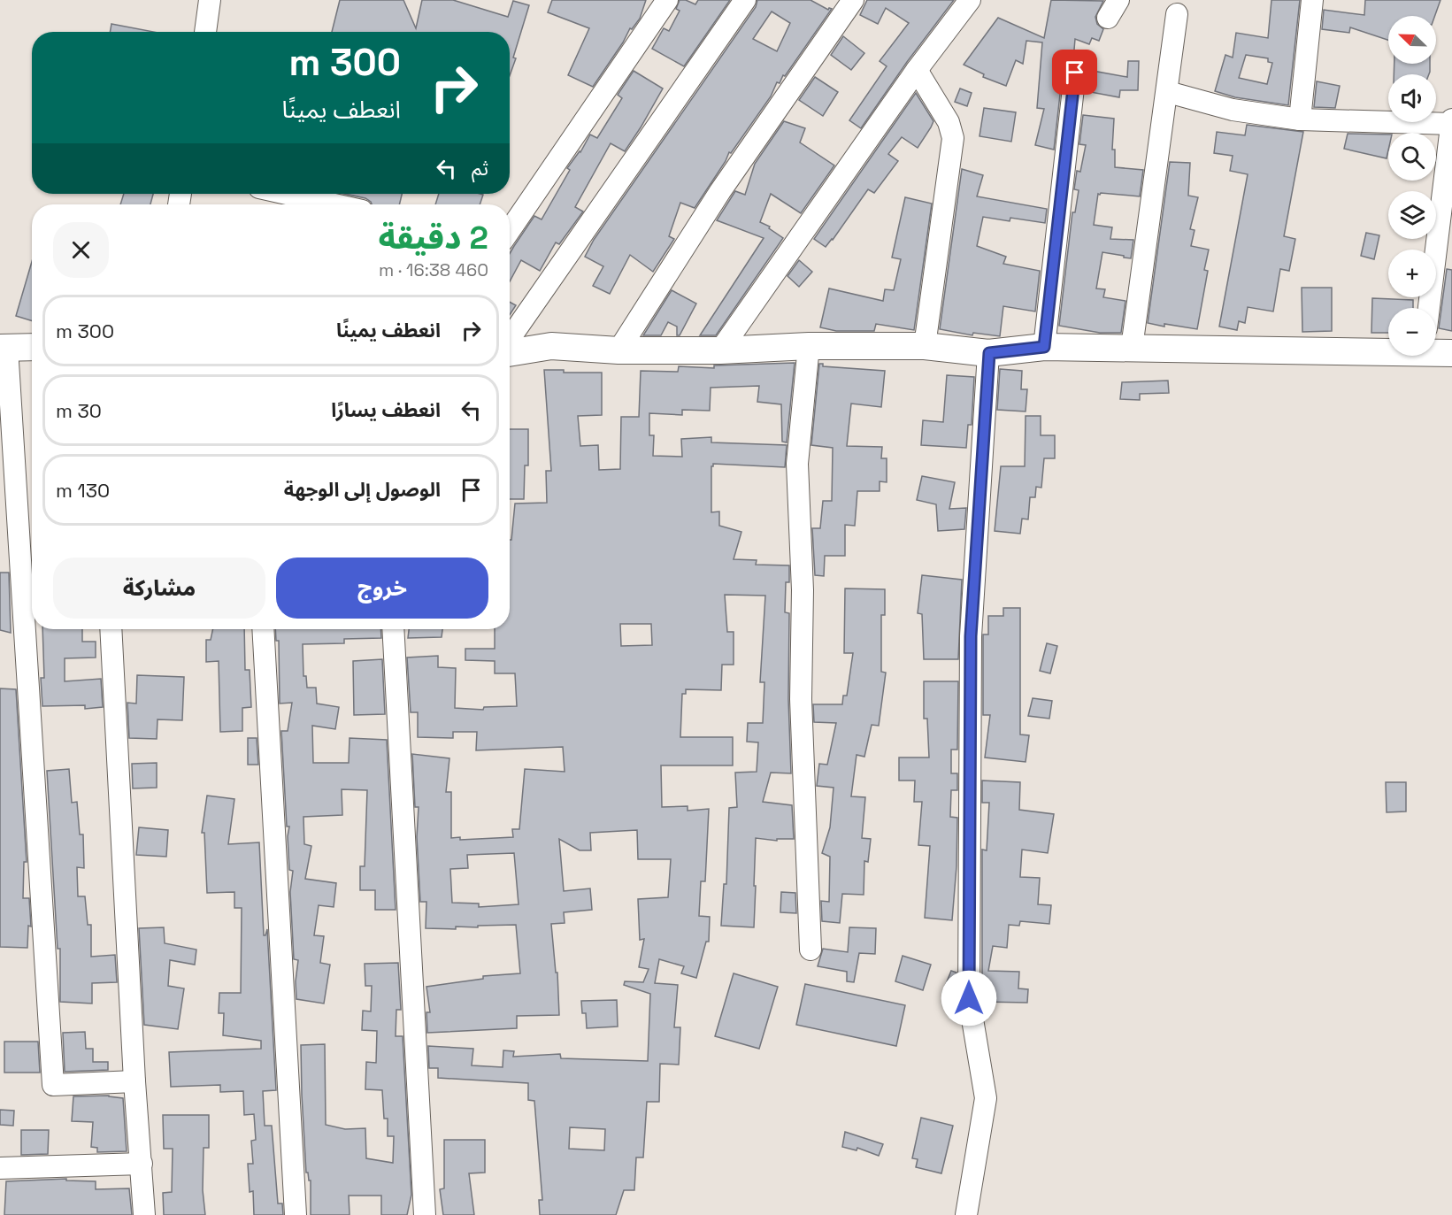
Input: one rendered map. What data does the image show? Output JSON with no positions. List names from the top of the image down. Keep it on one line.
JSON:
{"north":"top left","page":{"map_buttons":["+","−"],"turn":["300 m","انعطف يمينًا"],"then":"ثم","heading":["2 دقيقة","460 m · 16:38"],"list":[{"name":"انعطف يمينًا","value":"300 m"},{"name":"انعطف يسارًا","value":"30 m"},{"name":"الوصول إلى الوجهة","value":"130 m"}],"buttons":["خروج","مشاركة"]}}
